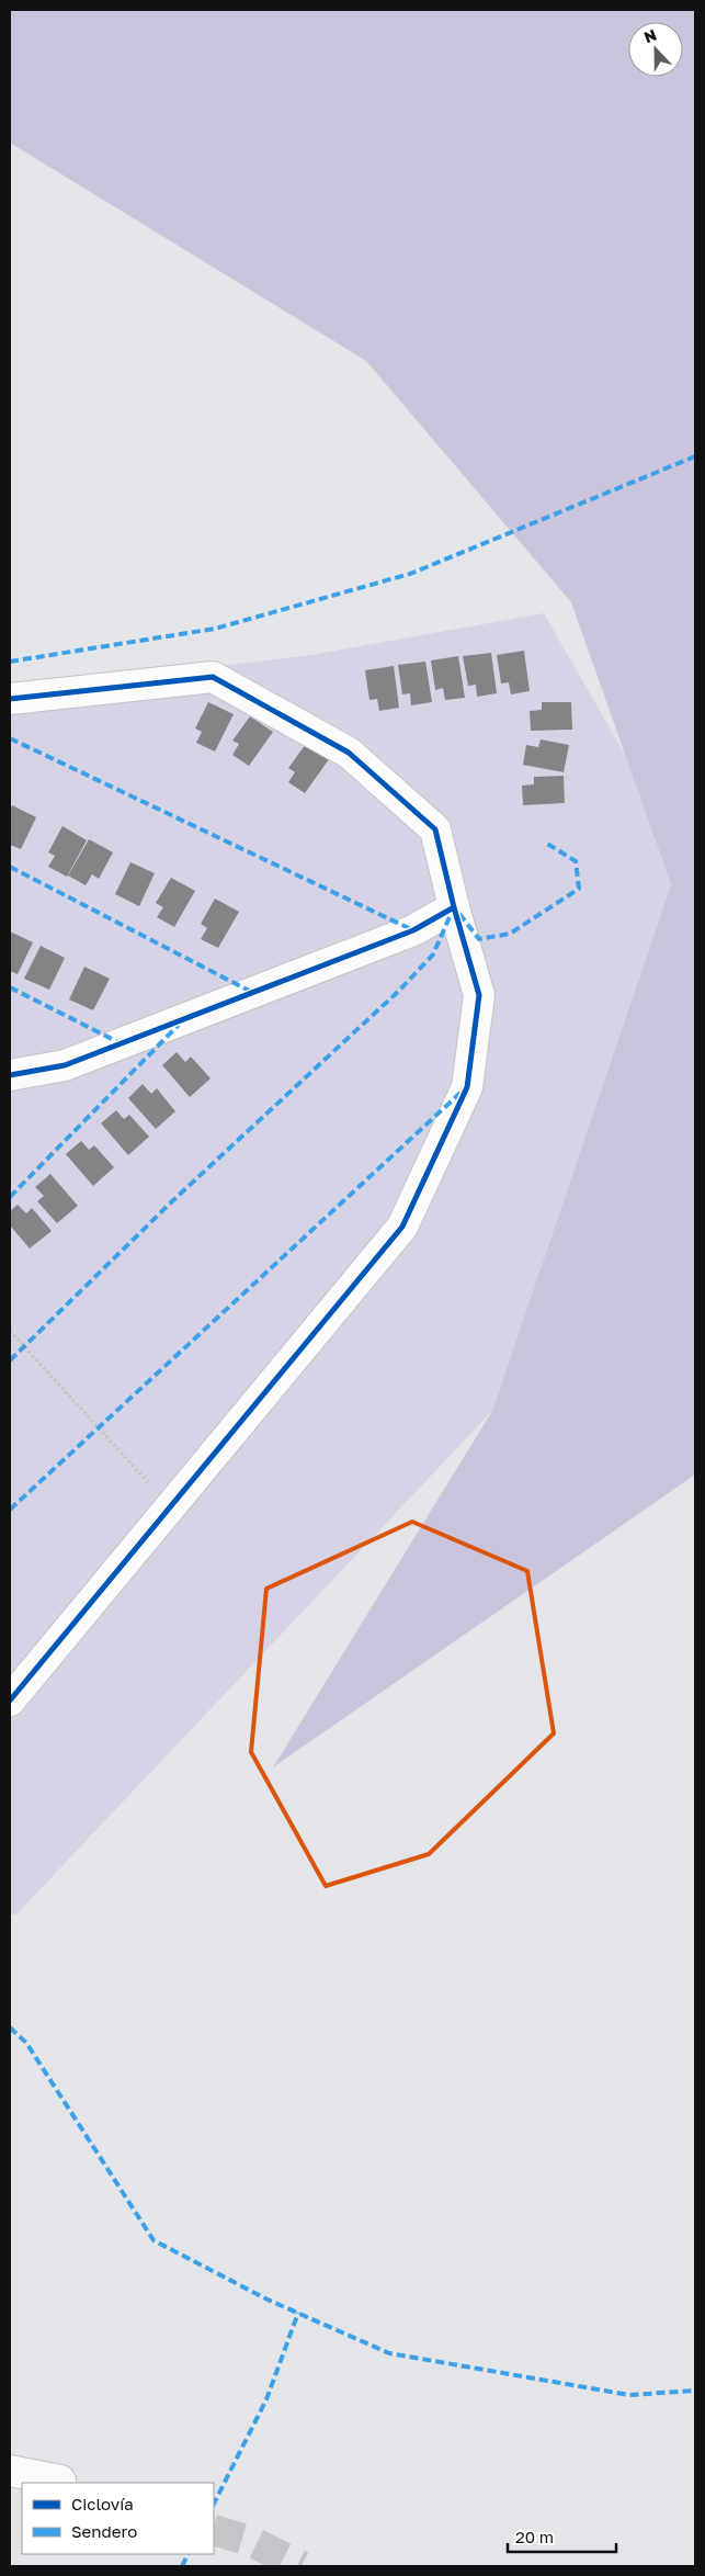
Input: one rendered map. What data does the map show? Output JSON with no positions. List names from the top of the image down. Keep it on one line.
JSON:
{"legend":["Ciclovía","Sendero"],"scale_bar":"20 m","north":"top"}
